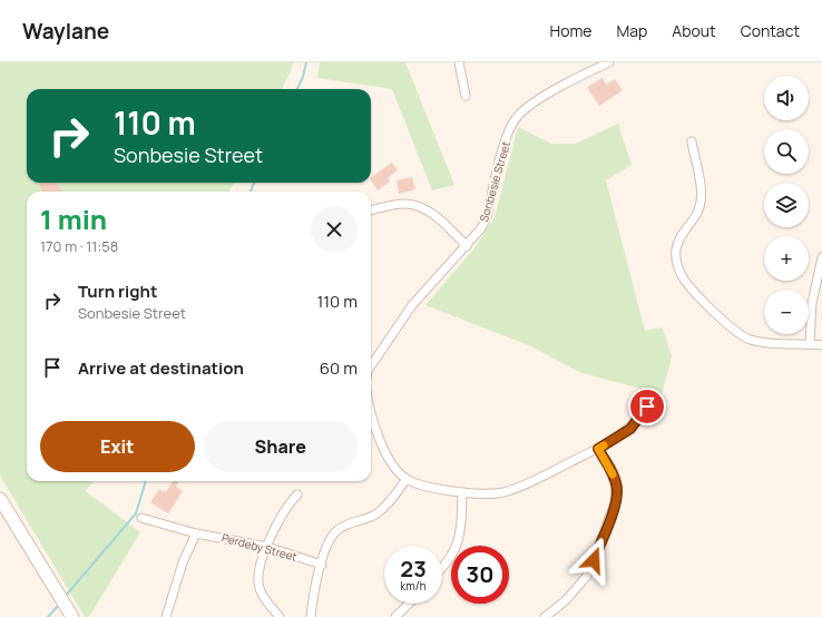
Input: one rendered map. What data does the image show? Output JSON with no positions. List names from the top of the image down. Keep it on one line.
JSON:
{"streets":{"street":["Sonbesie Street","Perdeby Street"]},"page":{"header":"Waylane","nav":["Home","Map","About","Contact"],"map_buttons":["+","−"],"turn":["110 m","Sonbesie Street"],"heading":["1 min","170 m · 11:58"],"list":[{"name":"Turn right","note":"Sonbesie Street","value":"110 m"},{"name":"Arrive at destination","value":"60 m"}],"buttons":["Exit","Share"],"speed":"23 km/h","limit":"30"}}
